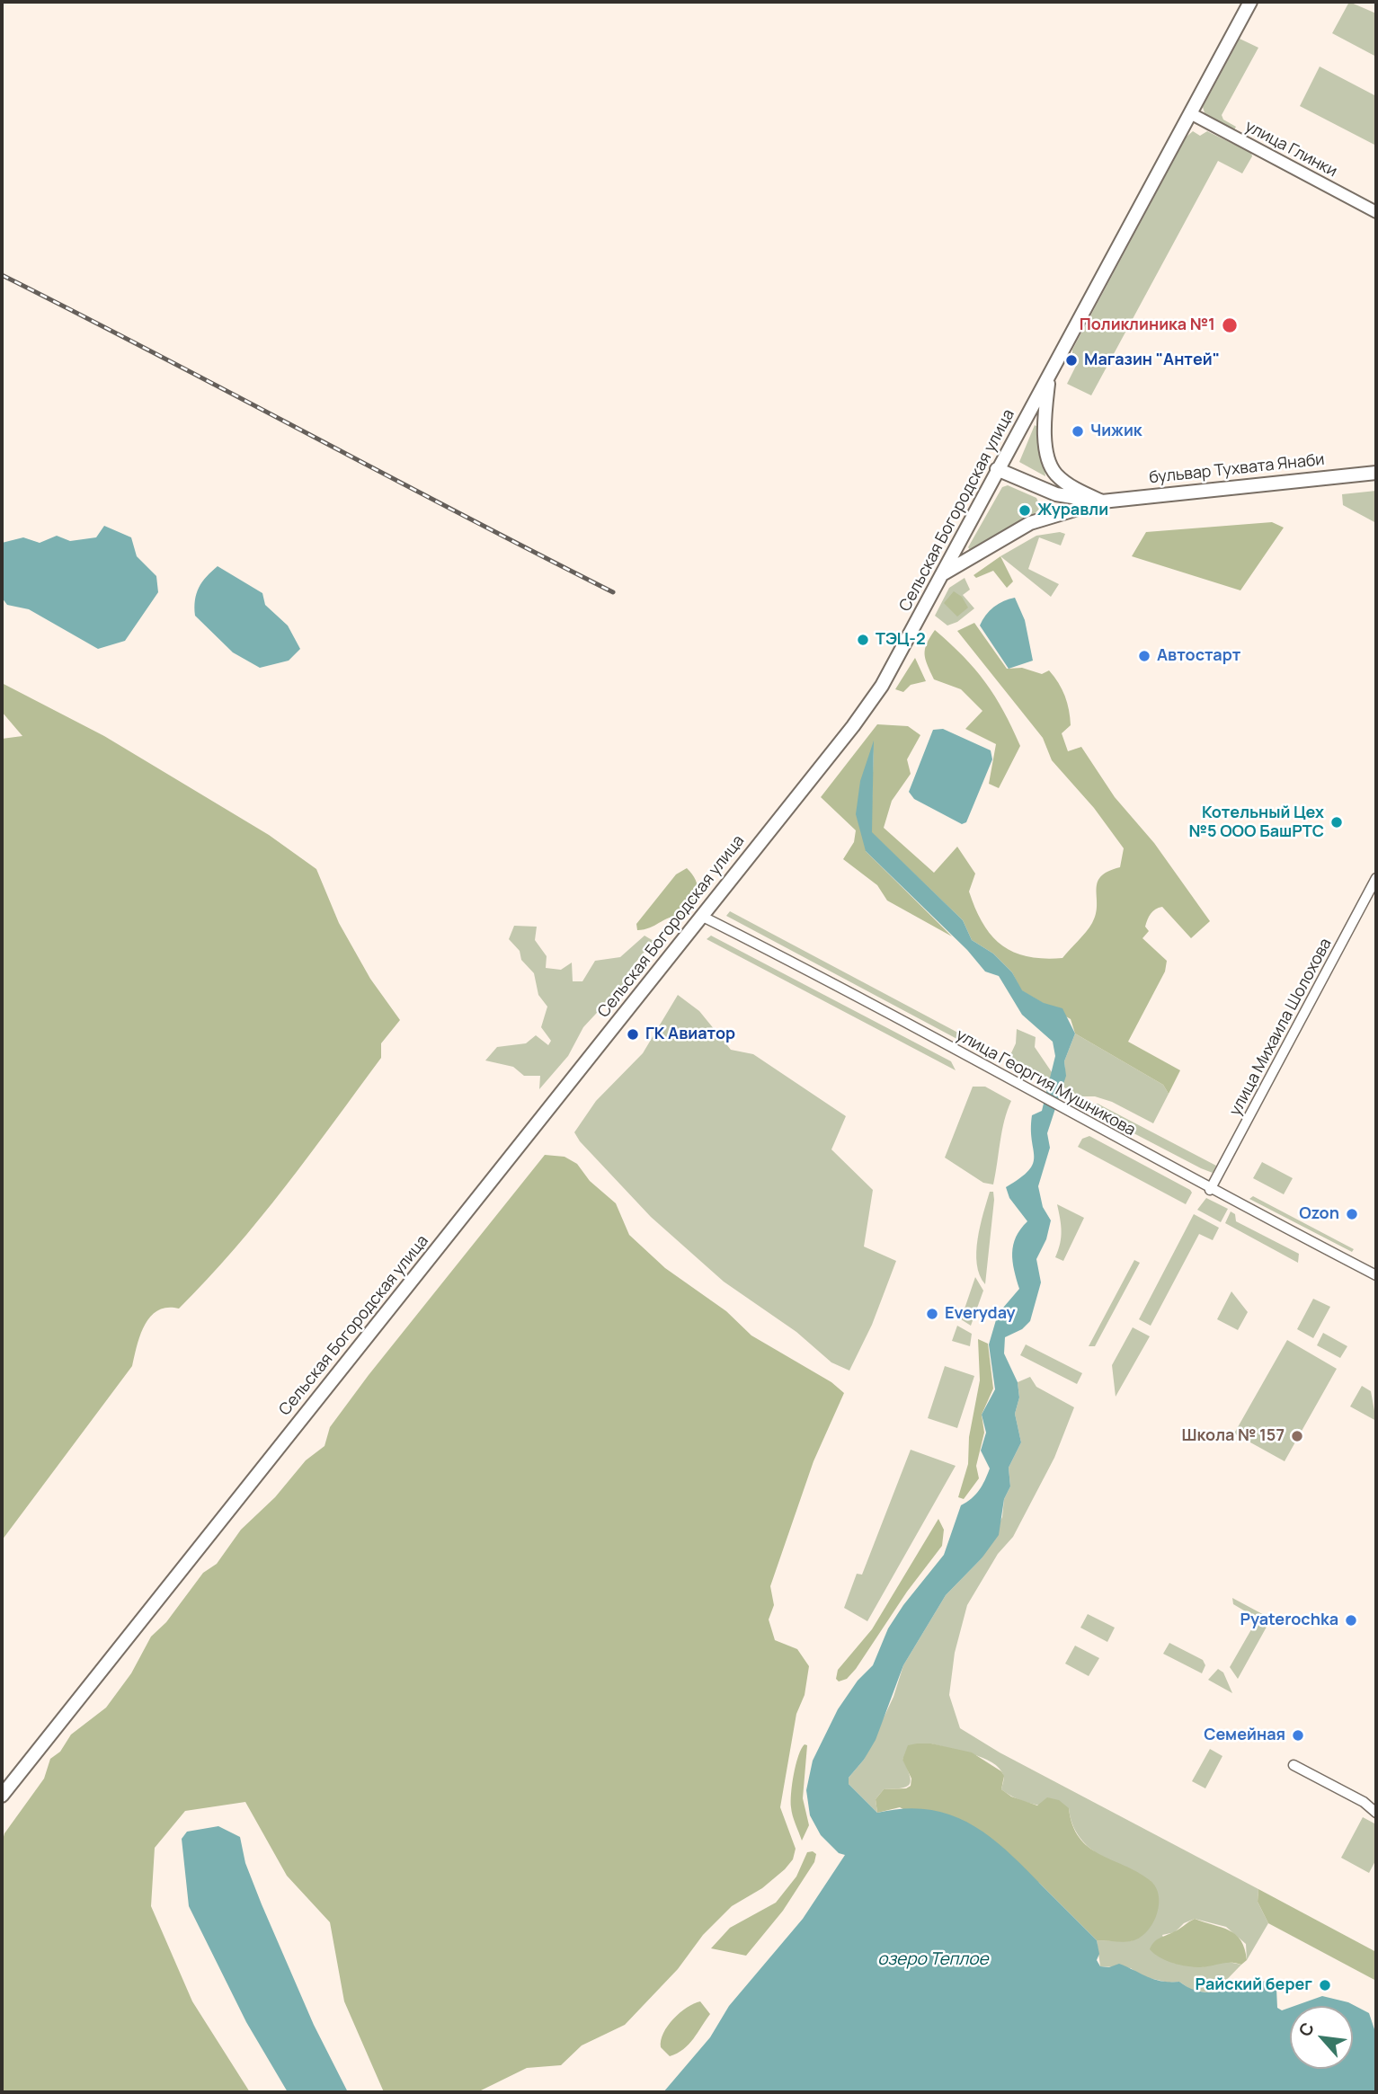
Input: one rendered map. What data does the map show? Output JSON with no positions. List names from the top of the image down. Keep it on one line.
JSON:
{"streets":{"main road":["бульвар Тухвата Янаби","Сельская Богородская улица"],"street":["улица Глинки","улица Михаила Шолохова","улица Георгия Мушникова"]},"crossings":[["улица Глинки","Сельская Богородская улица"],["бульвар Тухвата Янаби","Сельская Богородская улица"],["Сельская Богородская улица","улица Георгия Мушникова"],["улица Михаила Шолохова","улица Георгия Мушникова"]],"water":["озеро Теплое"],"places":["Поликлиника №1","Магазин \"Антей\"","Чижик","Журавли","ТЭЦ-2","Автостарт","Котельный Цех №5 ООО БашРТС","ГК Авиатор","Ozon","Everyday","Школа № 157","Pyaterochka","Семейная","Райский берег"],"north":"top left"}
